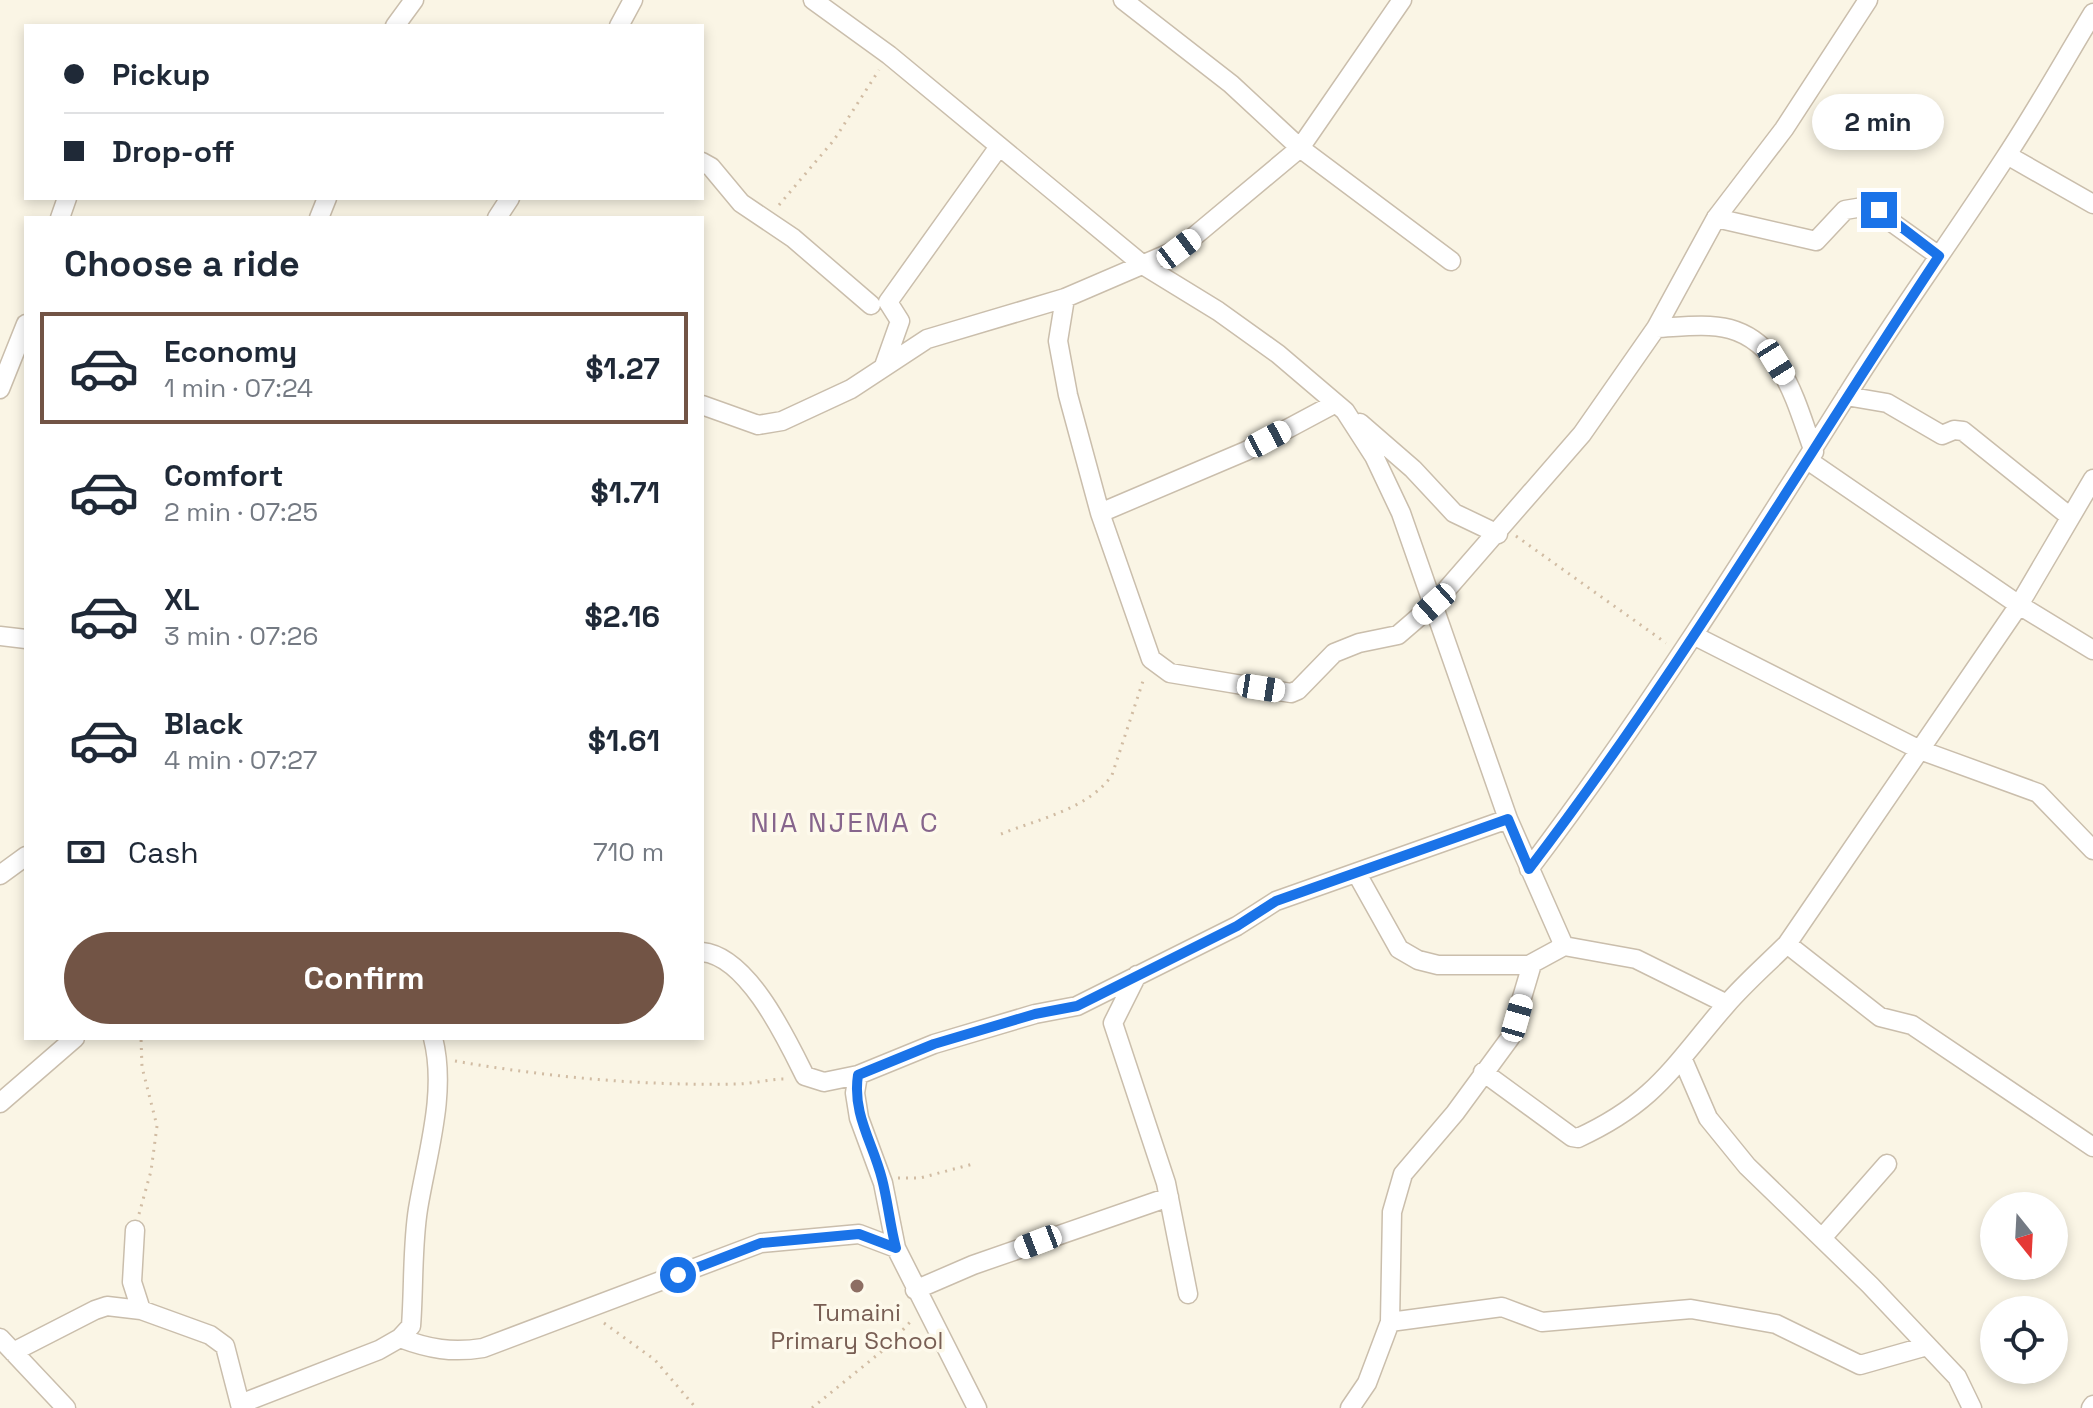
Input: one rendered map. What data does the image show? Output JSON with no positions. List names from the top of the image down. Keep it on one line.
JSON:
{"districts":["NIA NJEMA C"],"places":["Tumaini Primary School"],"north":"bottom","page":{"banner":["Pickup","Drop-off"],"bubble":"2 min","heading":"Choose a ride","list":[{"name":"Economy","note":"1 min · 07:24","value":"$1.27"},{"name":"Comfort","note":"2 min · 07:25","value":"$1.71"},{"name":"XL","note":"3 min · 07:26","value":"$2.16"},{"name":"Black","note":"4 min · 07:27","value":"$1.61"}],"pay":["Cash","710 m"],"buttons":"Confirm"}}
